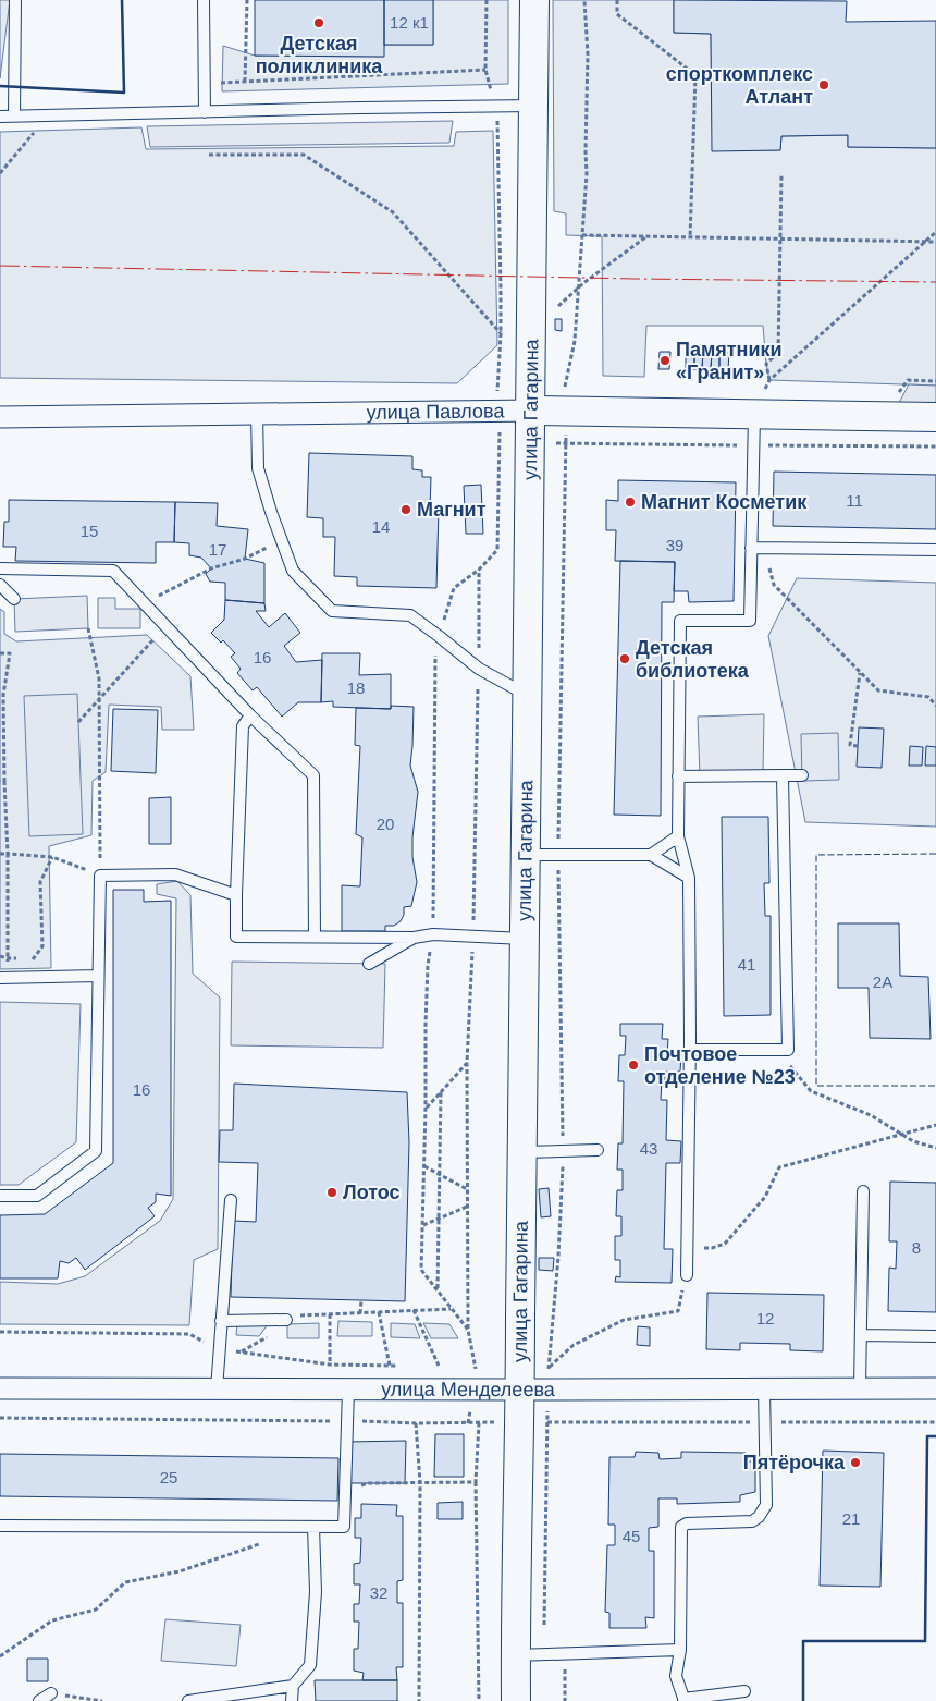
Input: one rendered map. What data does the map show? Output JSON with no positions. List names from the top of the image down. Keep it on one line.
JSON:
{"streets":{"main road":["улица Гагарина","улица Павлова"],"street":["улица Менделеева"]},"crossings":[["улица Гагарина","улица Павлова"],["улица Гагарина","улица Менделеева"]],"places":["Детская поликлиника","спорткомплекс Атлант","Памятники «Гранит»","Магнит Косметик","Магнит","Детская библиотека","Почтовое отделение №23","Лотос","Пятёрочка"],"house_numbers":["12 к1","11","14","15","39","17","16","18","20","41","2А","16","43","8","12","25","21","45","32"]}
